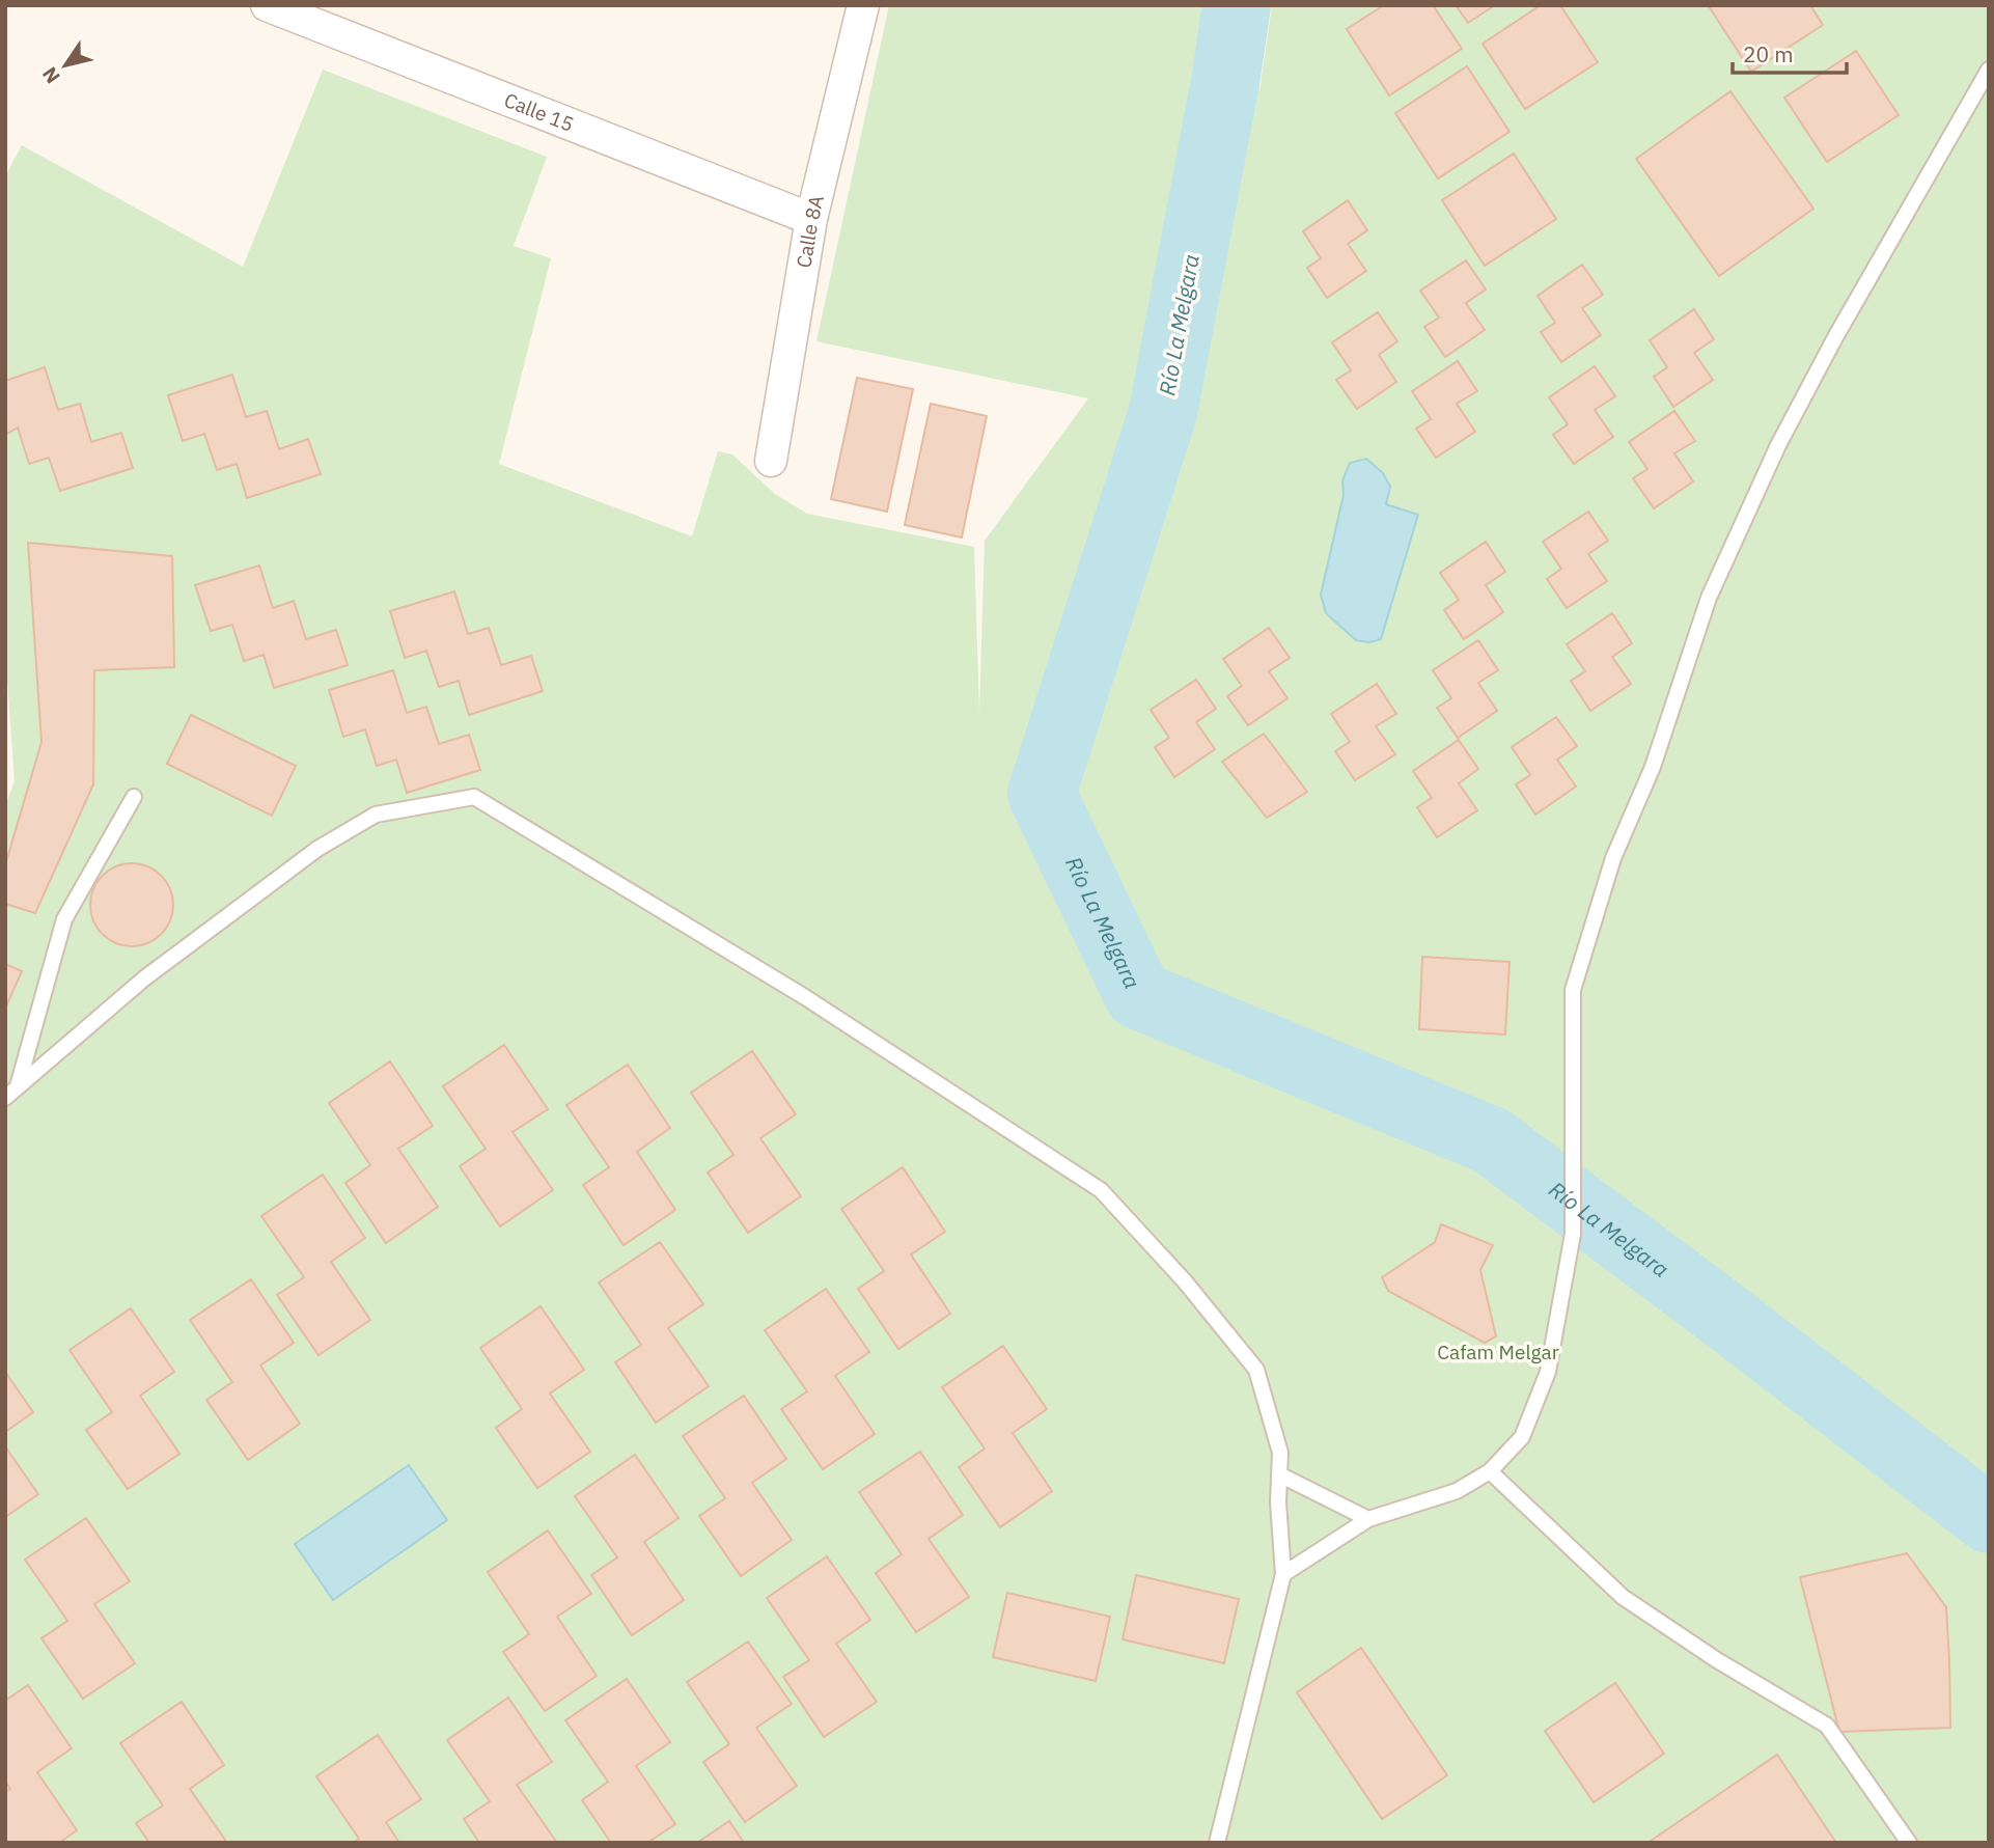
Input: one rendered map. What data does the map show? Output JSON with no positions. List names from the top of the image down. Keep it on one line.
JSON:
{"streets":{"street":["Calle 15","Calle 8A"]},"crossings":[["Calle 15","Calle 8A"]],"water":["Río La Melgara"],"parks":["Cafam Melgar"],"scale_bar":"20 m","north":"bottom left"}
